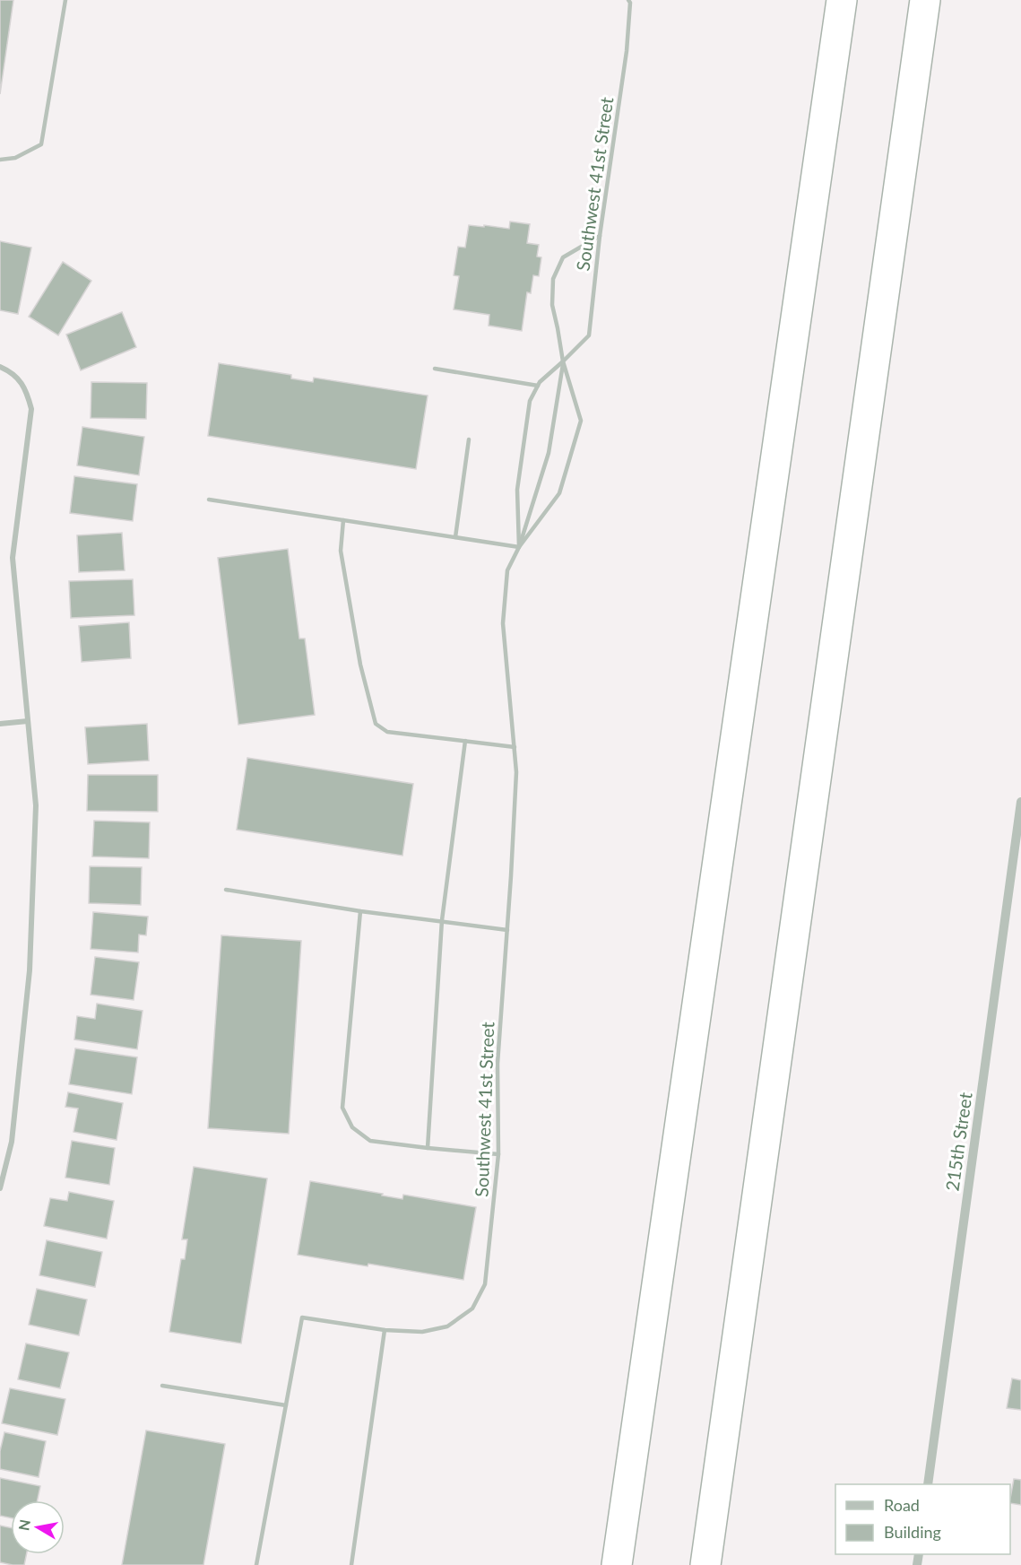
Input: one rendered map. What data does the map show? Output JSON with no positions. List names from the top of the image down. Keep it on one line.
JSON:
{"streets":{"street":["215th Street"],"lane":["Southwest 41st Street"]},"legend":["Road","Building"],"north":"left"}
